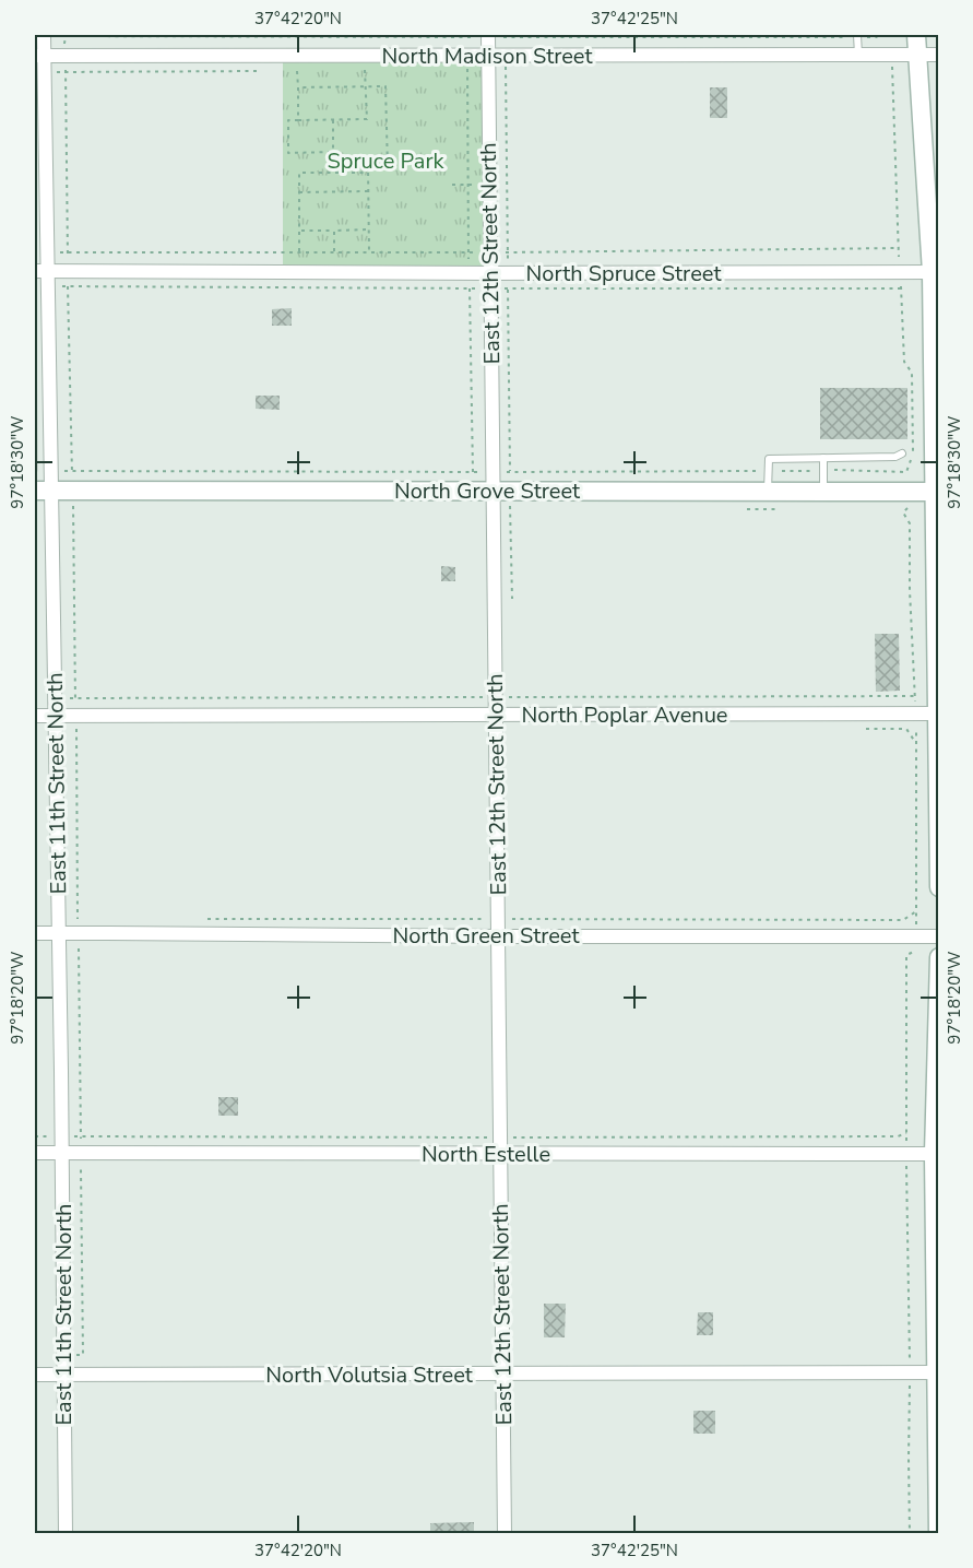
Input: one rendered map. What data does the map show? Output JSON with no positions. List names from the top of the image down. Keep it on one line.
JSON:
{"streets":{"main road":["North Grove Street"],"street":["North Madison Street","East 12th Street North","North Spruce Street","North Poplar Avenue","East 11th Street North","North Green Street","North Estelle","North Volutsia Street"]},"crossings":[["North Madison Street","East 12th Street North"],["North Madison Street","East 11th Street North"],["East 12th Street North","North Spruce Street"],["East 12th Street North","North Grove Street"],["East 12th Street North","North Poplar Avenue"],["East 12th Street North","North Green Street"],["East 12th Street North","North Estelle"],["East 12th Street North","North Volutsia Street"],["North Spruce Street","East 11th Street North"],["North Grove Street","East 11th Street North"],["North Poplar Avenue","East 11th Street North"],["East 11th Street North","North Green Street"],["East 11th Street North","North Estelle"],["East 11th Street North","North Volutsia Street"]],"parks":["Spruce Park"],"coordinates":["37°42'20\"N","37°42'25\"N","97°18'30\"W","97°18'20\"W"]}
